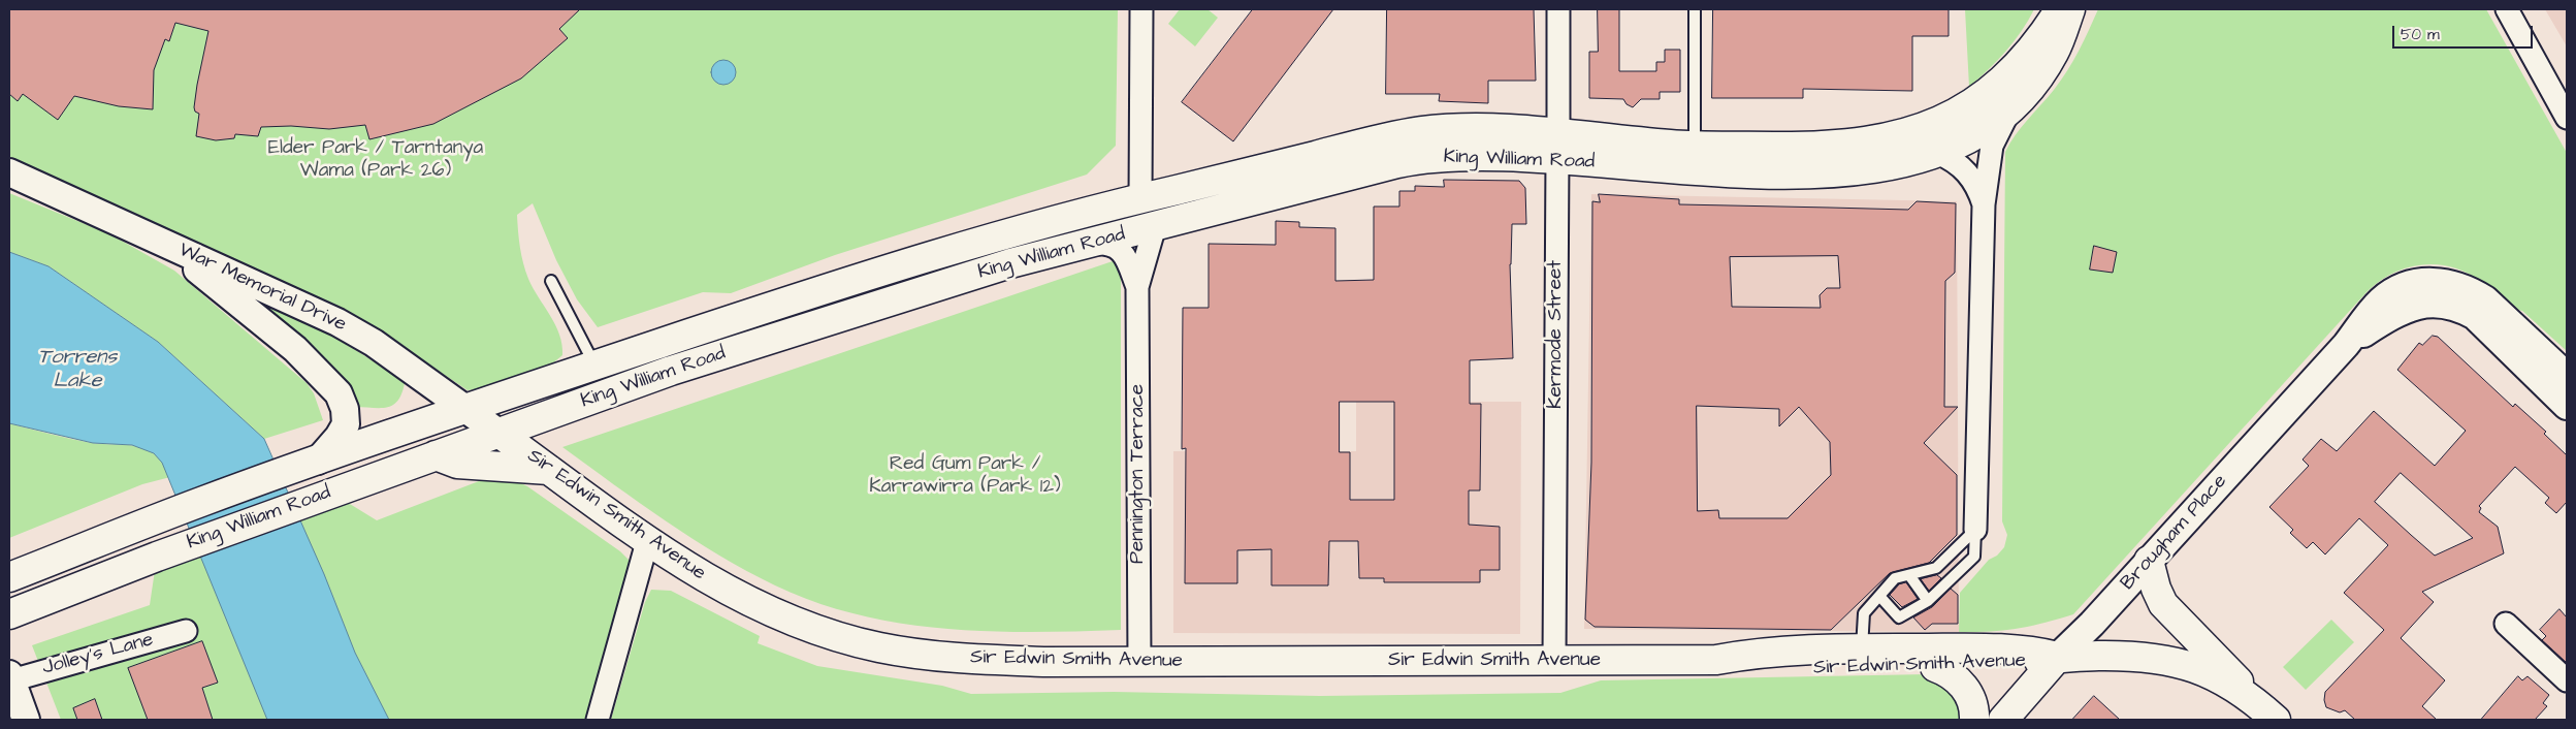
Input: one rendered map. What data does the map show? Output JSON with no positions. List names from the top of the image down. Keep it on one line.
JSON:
{"streets":{"main road":["King William Road","Sir Edwin Smith Avenue","Brougham Place"],"street":["War Memorial Drive","Kermode Street","Pennington Terrace","Jolley's Lane"]},"crossings":[["King William Road","War Memorial Drive"],["King William Road","Kermode Street"],["King William Road","Pennington Terrace"],["King William Road","Sir Edwin Smith Avenue"],["War Memorial Drive","Sir Edwin Smith Avenue"],["Kermode Street","Sir Edwin Smith Avenue"],["Pennington Terrace","Sir Edwin Smith Avenue"],["Sir Edwin Smith Avenue","Brougham Place"]],"water":["Torrens Lake"],"parks":["Elder Park / Tarntanya Wama (Park 26)","Red Gum Park / Karrawirra (Park 12)"],"scale_bar":"50 m"}
